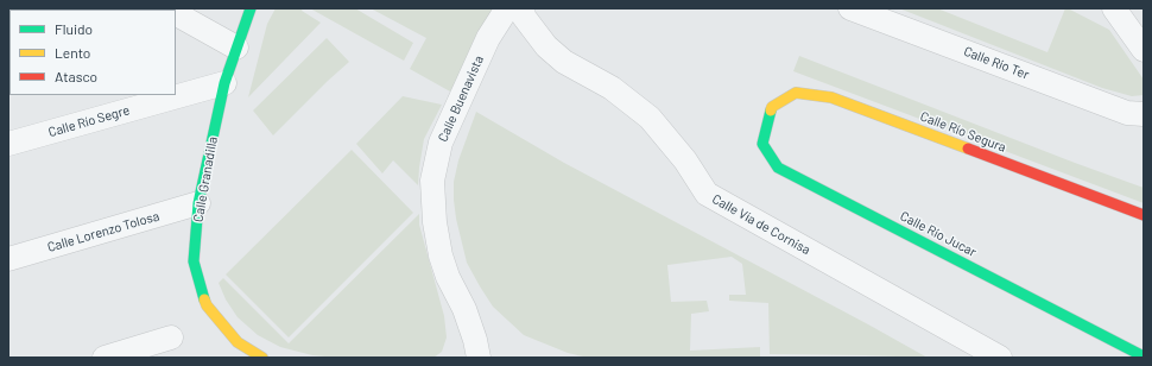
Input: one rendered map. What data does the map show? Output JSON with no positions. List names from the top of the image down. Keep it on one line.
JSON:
{"streets":{"street":["Calle Río Ter","Calle Buenavista","Calle Río Segre","Calle Río Segura","Calle Granadilla","Calle Vía de Cornisa","Calle Lorenzo Tolosa","Calle Río Jucar"]},"crossings":[["Calle Río Segre","Calle Granadilla"],["Calle Río Segura","Calle Río Jucar"],["Calle Granadilla","Calle Lorenzo Tolosa"]],"legend":["Fluido","Lento","Atasco"]}
